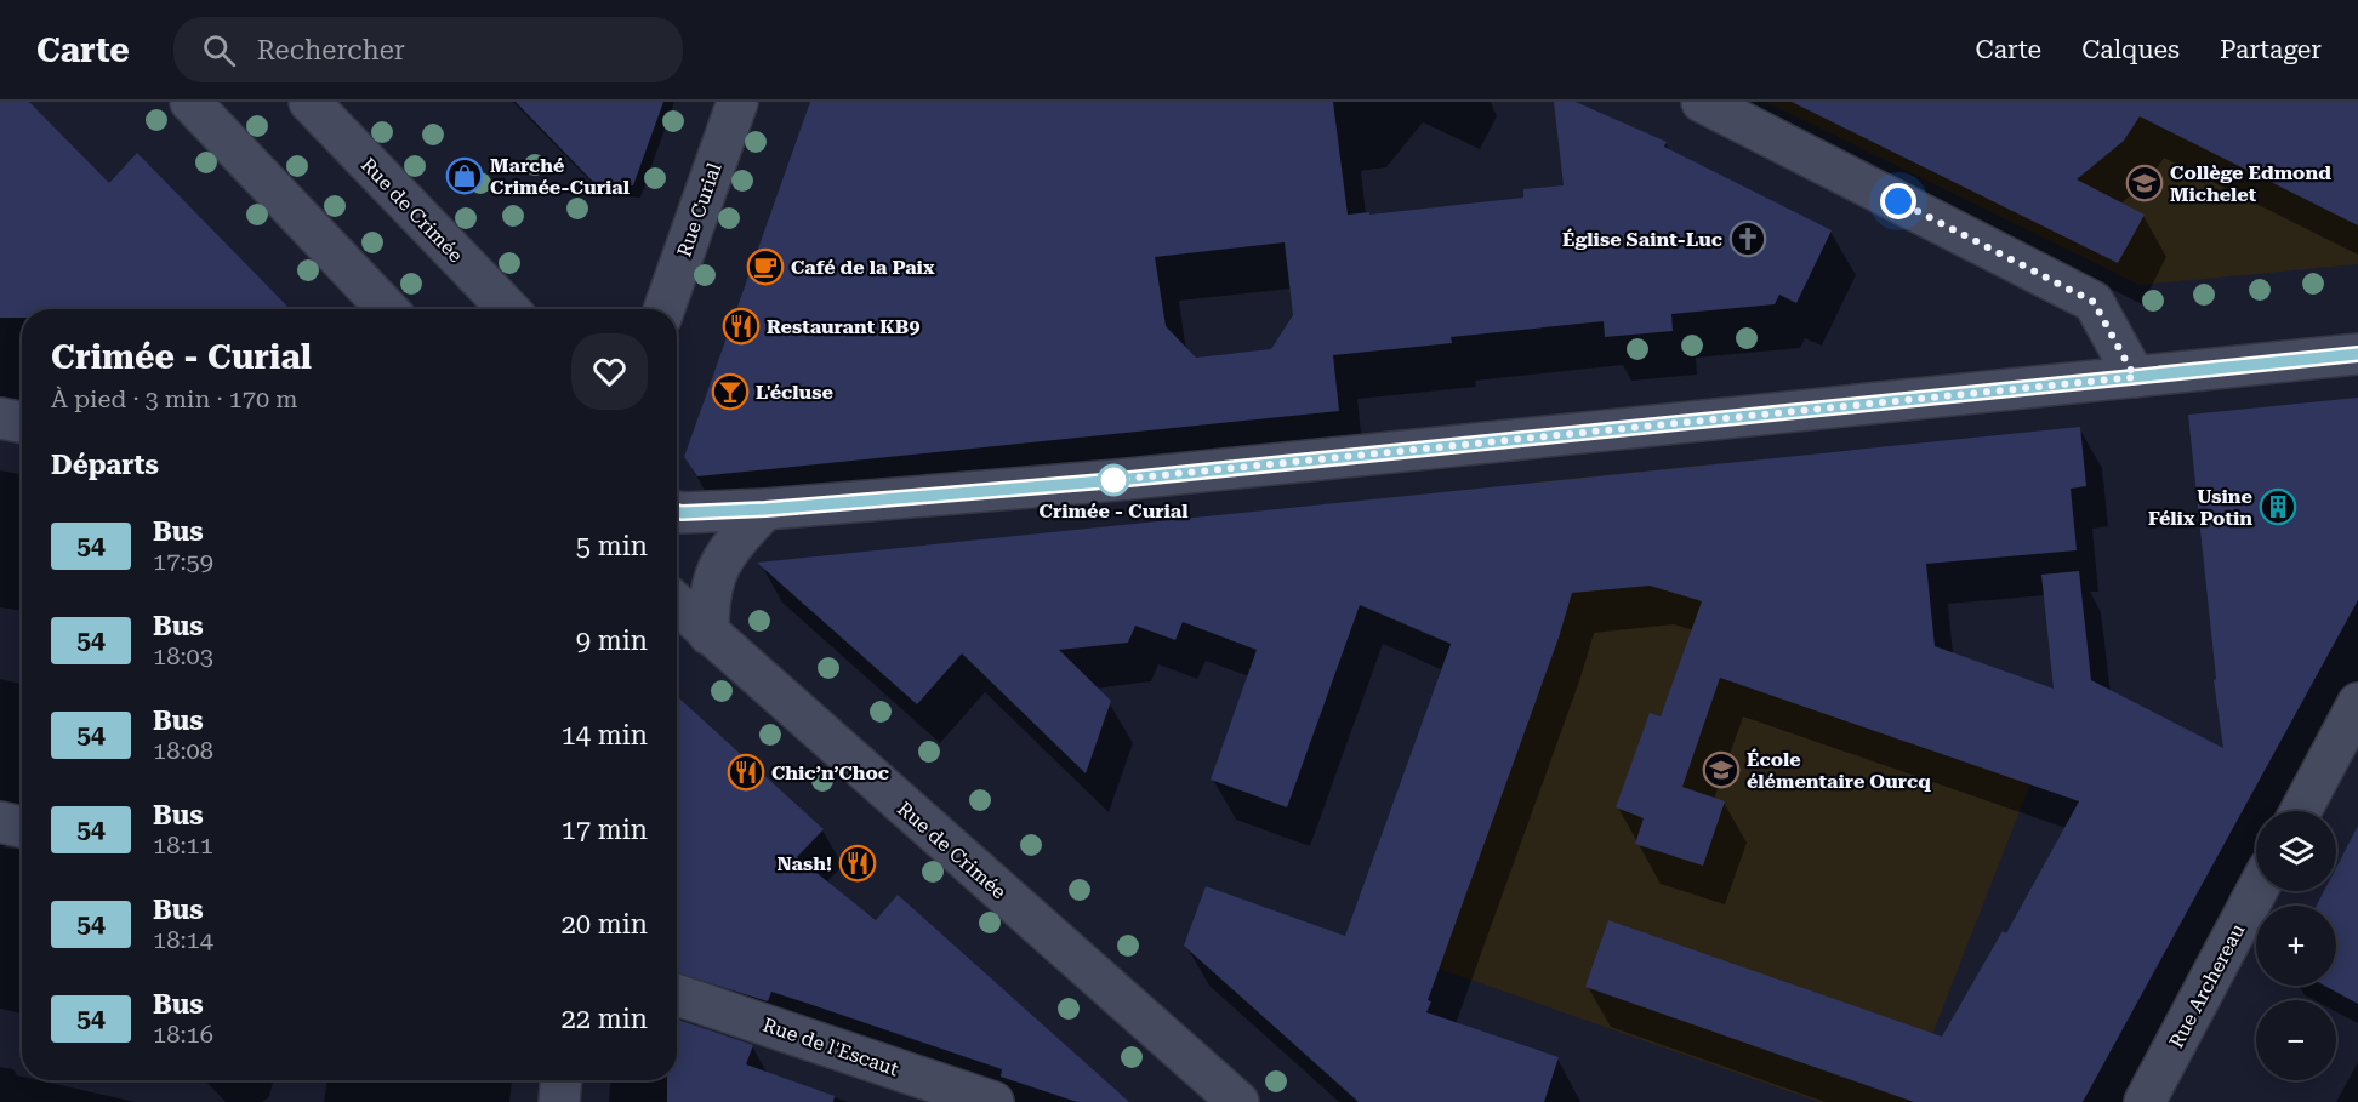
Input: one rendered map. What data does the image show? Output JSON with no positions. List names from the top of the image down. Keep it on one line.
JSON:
{"streets":{"street":["Rue de Crimée","Rue Curial","Rue Archereau","Rue de l'Escaut"]},"places":{"shop":["Marché Crimée-Curial"],"school or university":["Collège Edmond Michelet","École élémentaire Ourcq"],"church":["Église Saint-Luc"],"cafe":["Café de la Paix"],"restaurant":["Restaurant KB9","Chic’n’Choc","Nash!"],"bar":["L'écluse"],"other":["Crimée - Curial"],"building":["Usine Félix Potin"]},"lines":["bus line 54"],"page":{"header":"Carte","search":"Rechercher","nav":["Carte","Calques","Partager"],"heading":[["Crimée - Curial","À pied · 3 min · 170 m"],"Départs"],"list":[{"mark":"54","name":"Bus","note":"17:59","value":"5 min"},{"mark":"54","name":"Bus","note":"18:03","value":"9 min"},{"mark":"54","name":"Bus","note":"18:08","value":"14 min"},{"mark":"54","name":"Bus","note":"18:11","value":"17 min"},{"mark":"54","name":"Bus","note":"18:14","value":"20 min"},{"mark":"54","name":"Bus","note":"18:16","value":"22 min"}],"map_buttons":["+","−"]}}
